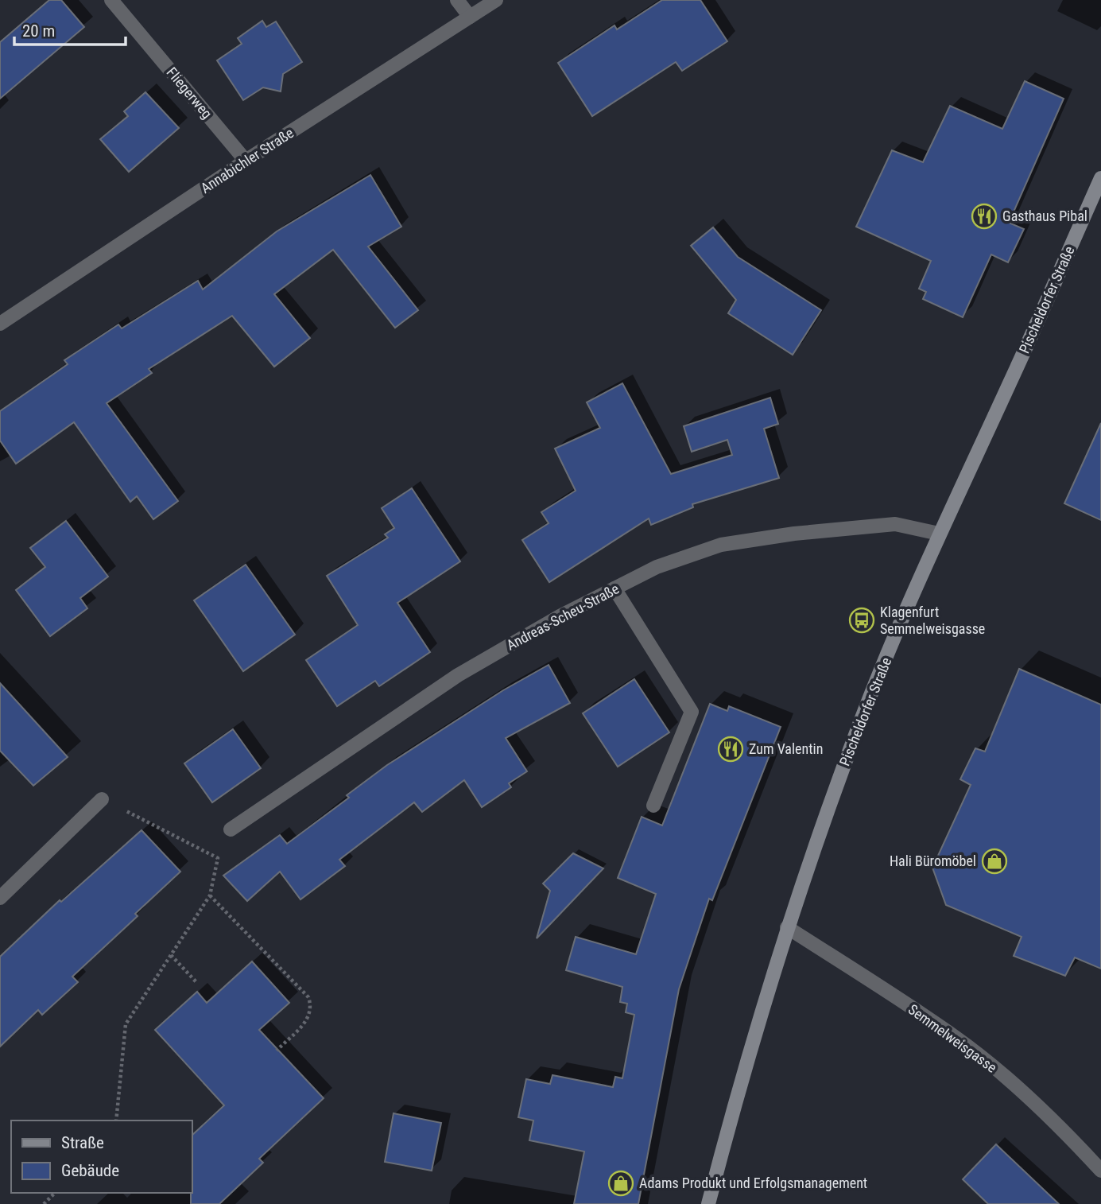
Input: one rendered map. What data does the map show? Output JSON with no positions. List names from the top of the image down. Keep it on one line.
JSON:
{"streets":{"main road":["Pischeldorfer Straße"],"street":["Fliegerweg","Annabichler Straße","Andreas-Scheu-Straße","Semmelweisgasse"]},"crossings":[["Fliegerweg","Annabichler Straße"],["Pischeldorfer Straße","Andreas-Scheu-Straße"],["Pischeldorfer Straße","Semmelweisgasse"]],"places":{"restaurant":["Gasthaus Pibal","Zum Valentin"],"bus stop":["Klagenfurt Semmelweisgasse"],"shop":["Hali Büromöbel","Adams Produkt und Erfolgsmanagement"]},"legend":["Straße","Gebäude"],"scale_bar":"20 m"}
